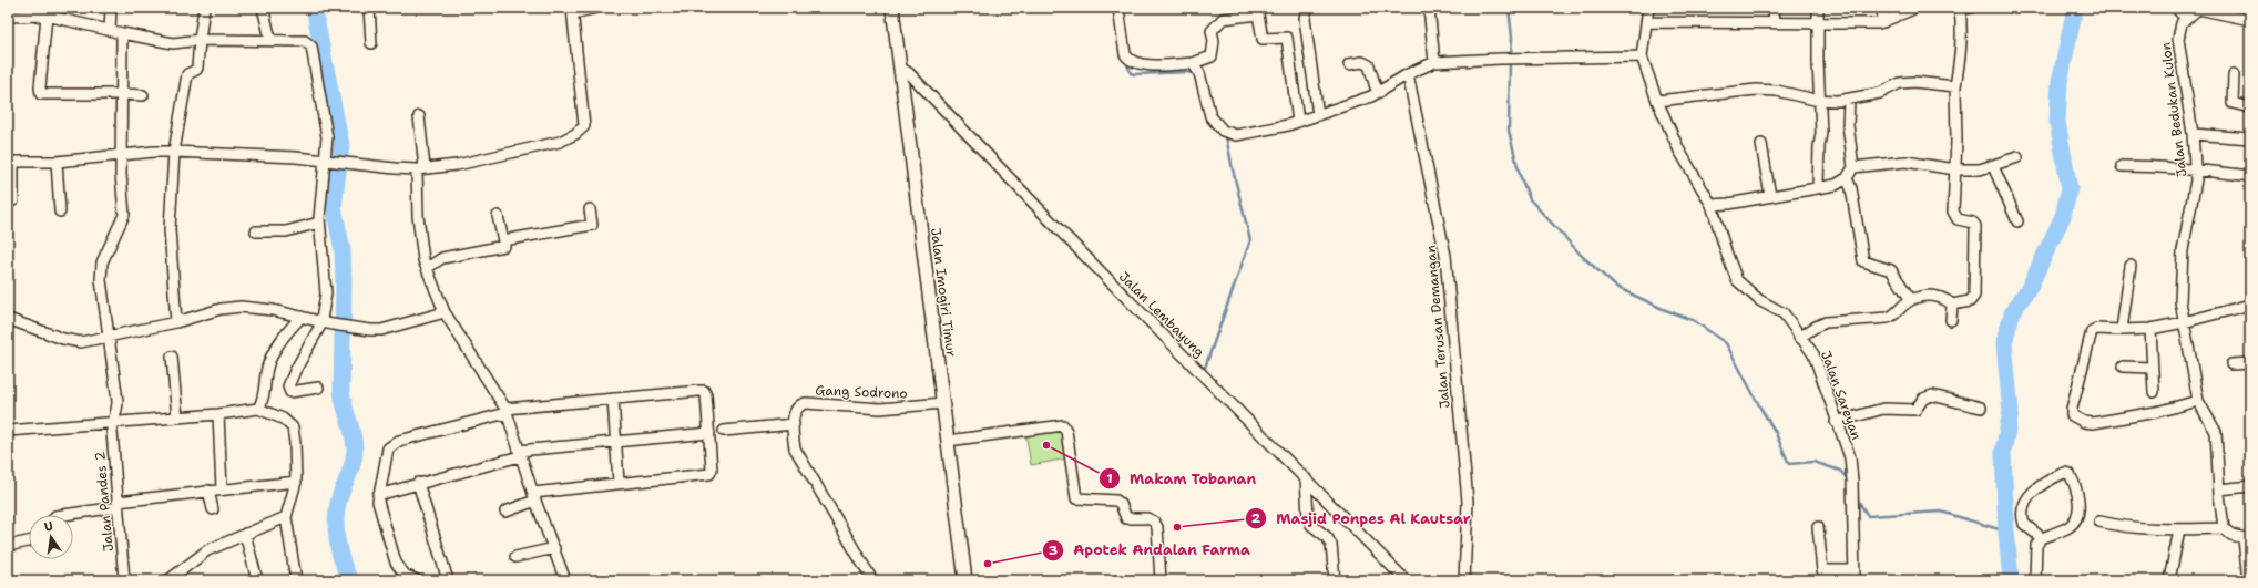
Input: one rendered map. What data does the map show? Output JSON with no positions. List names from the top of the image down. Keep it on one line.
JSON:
{"streets":{"main road":["Jalan Imogiri Timur"],"street":["Jalan Bedukan Kulon","Jalan Lembayung","Jalan Terusan Demangan","Gang Sodrono","Jalan Sareyan","Jalan Pandes 2"]},"crossings":[["Jalan Imogiri Timur","Jalan Lembayung"],["Jalan Imogiri Timur","Gang Sodrono"]],"places":["Makam Tobanan","Masjid Ponpes Al Kautsar","Apotek Andalan Farma"],"north":"top"}
